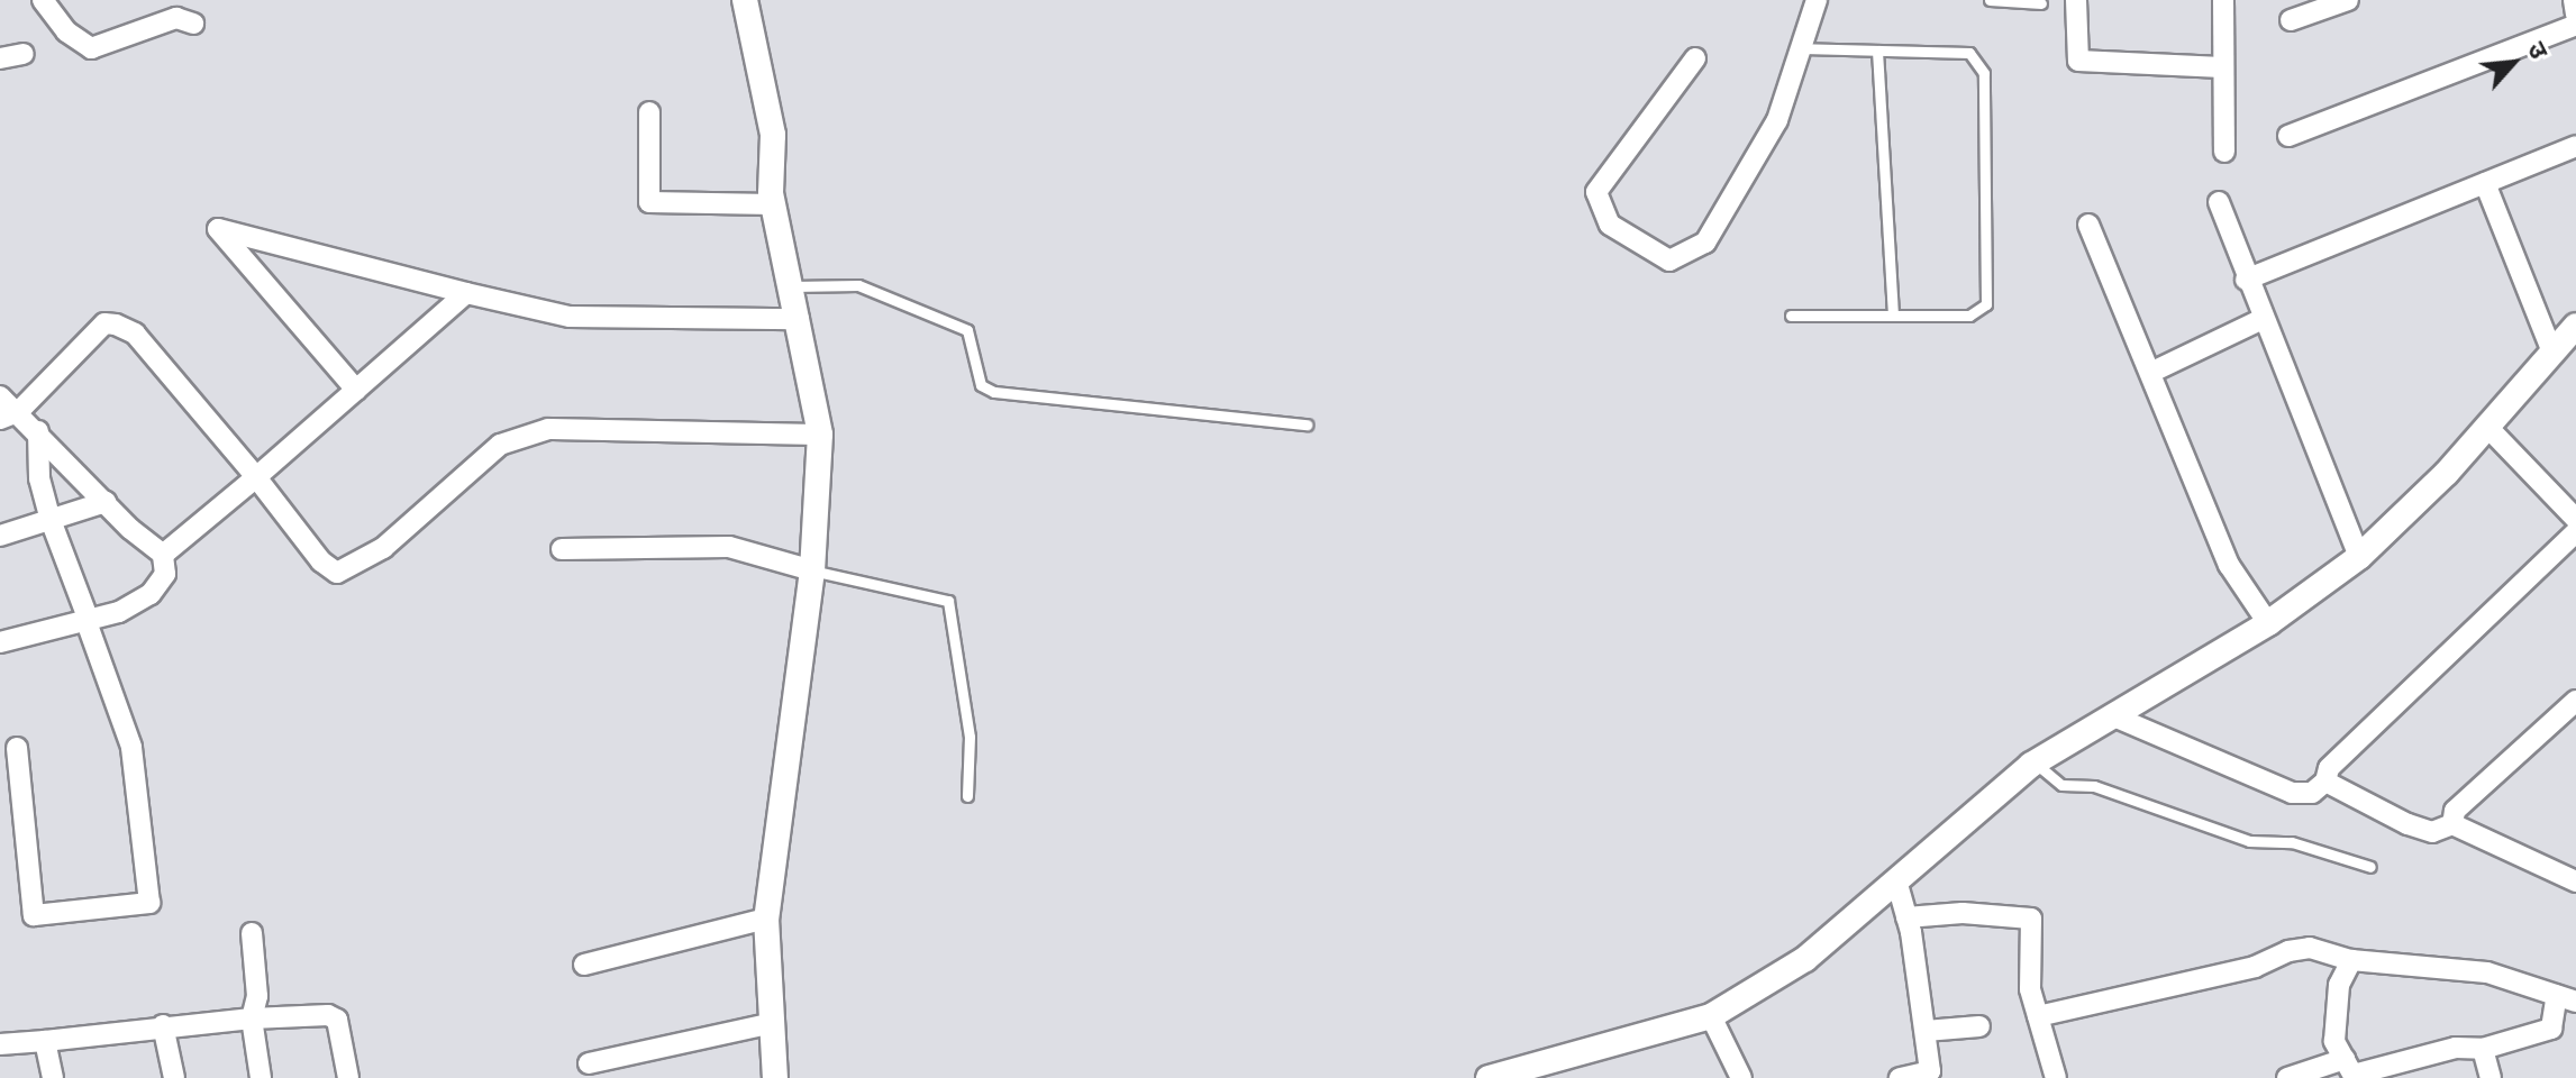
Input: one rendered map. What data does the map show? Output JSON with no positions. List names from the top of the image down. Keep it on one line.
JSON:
{"north":"top right"}
